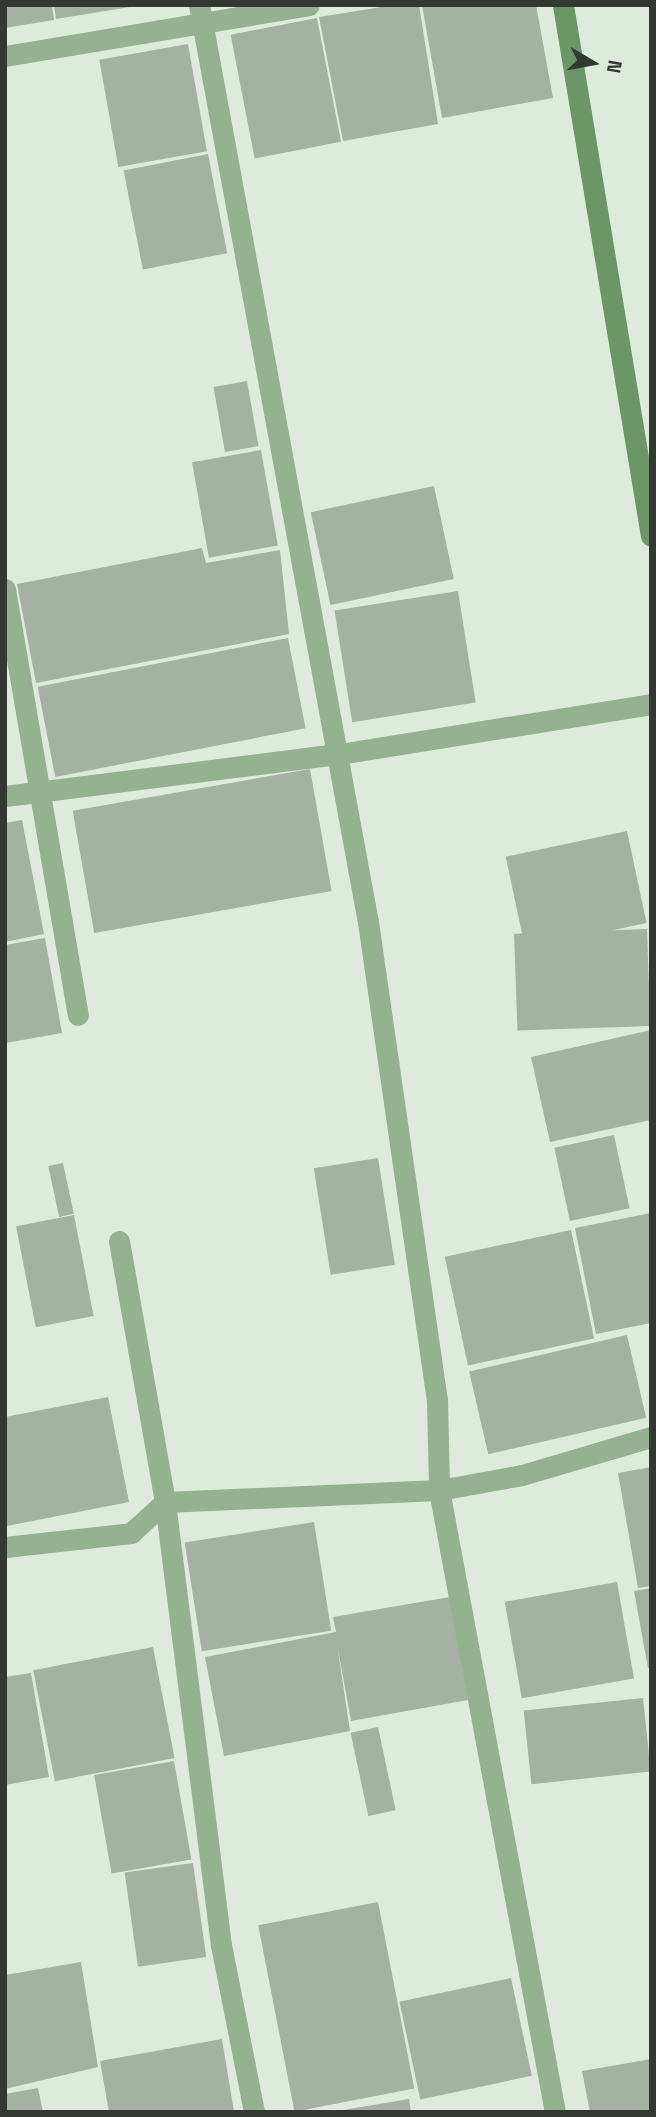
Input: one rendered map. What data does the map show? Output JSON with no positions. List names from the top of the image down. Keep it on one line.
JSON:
{"north":"right"}
